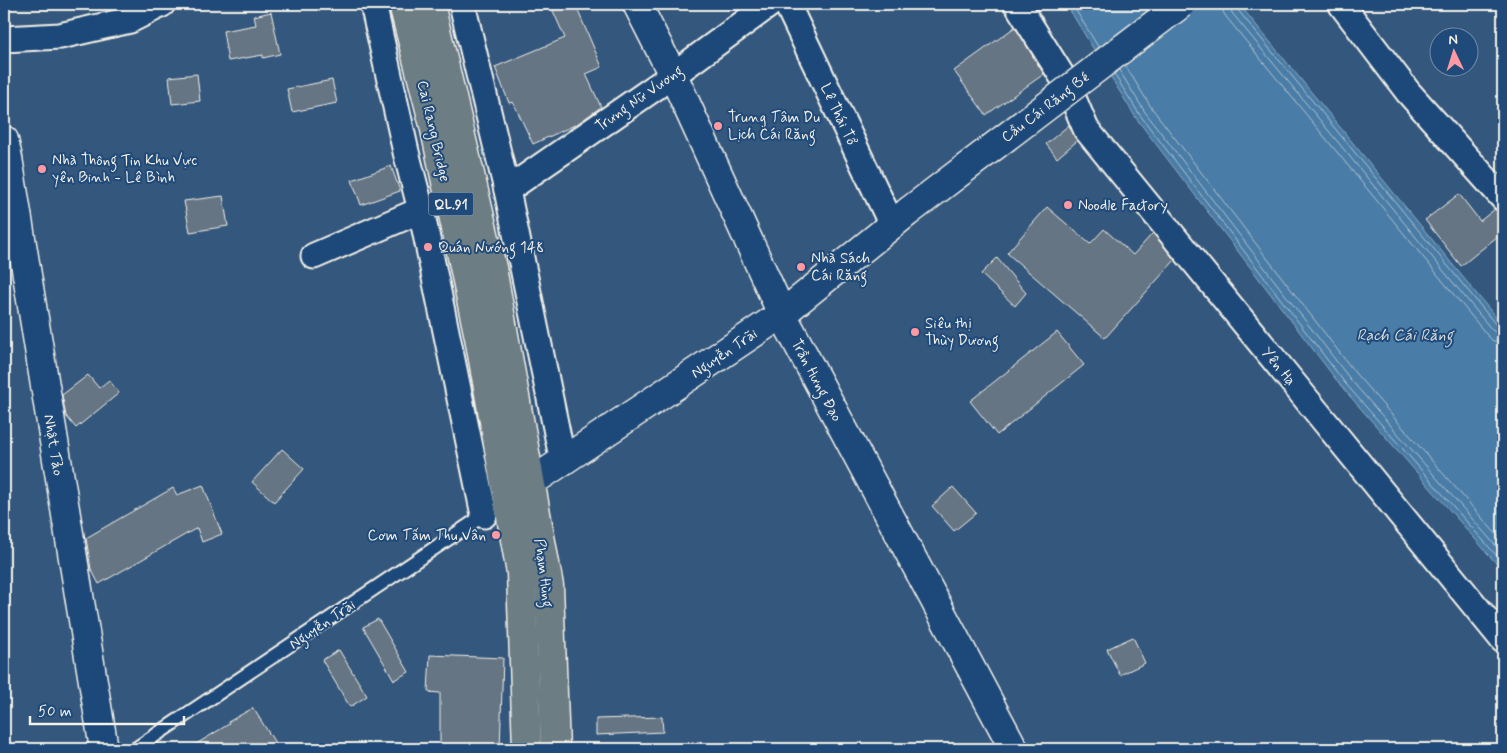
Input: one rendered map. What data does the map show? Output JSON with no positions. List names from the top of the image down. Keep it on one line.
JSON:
{"streets":{"highway":["Cai Rang Bridge","QL.91","Phạm Hùng"],"street":["Trưng Nữ Vương","Cầu Cái Răng Bé","Lê Thái Tổ","Nguyễn Trãi","Yên Hạ","Trần Hưng Đạo","Nhật Tảo"]},"crossings":[["Trưng Nữ Vương","Trần Hưng Đạo"],["Cầu Cái Răng Bé","Lê Thái Tổ"],["Cầu Cái Răng Bé","Nguyễn Trãi"],["Lê Thái Tổ","Nguyễn Trãi"],["Cai Rang Bridge","Phạm Hùng"],["Nguyễn Trãi","Trần Hưng Đạo"],["Nguyễn Trãi","Phạm Hùng"]],"water":["Rạch Cái Răng"],"places":["Trung Tâm Du Lịch Cái Răng","Nhà Thông Tin Khu Vực yên Binh - Lê Bình","Noodle Factory","Quán Nướng 148","Nhà Sách Cái Răng","Siêu thị Thùy Dương","Cơm Tấm Thu Vân"],"scale_bar":"50 m","north":"top"}
